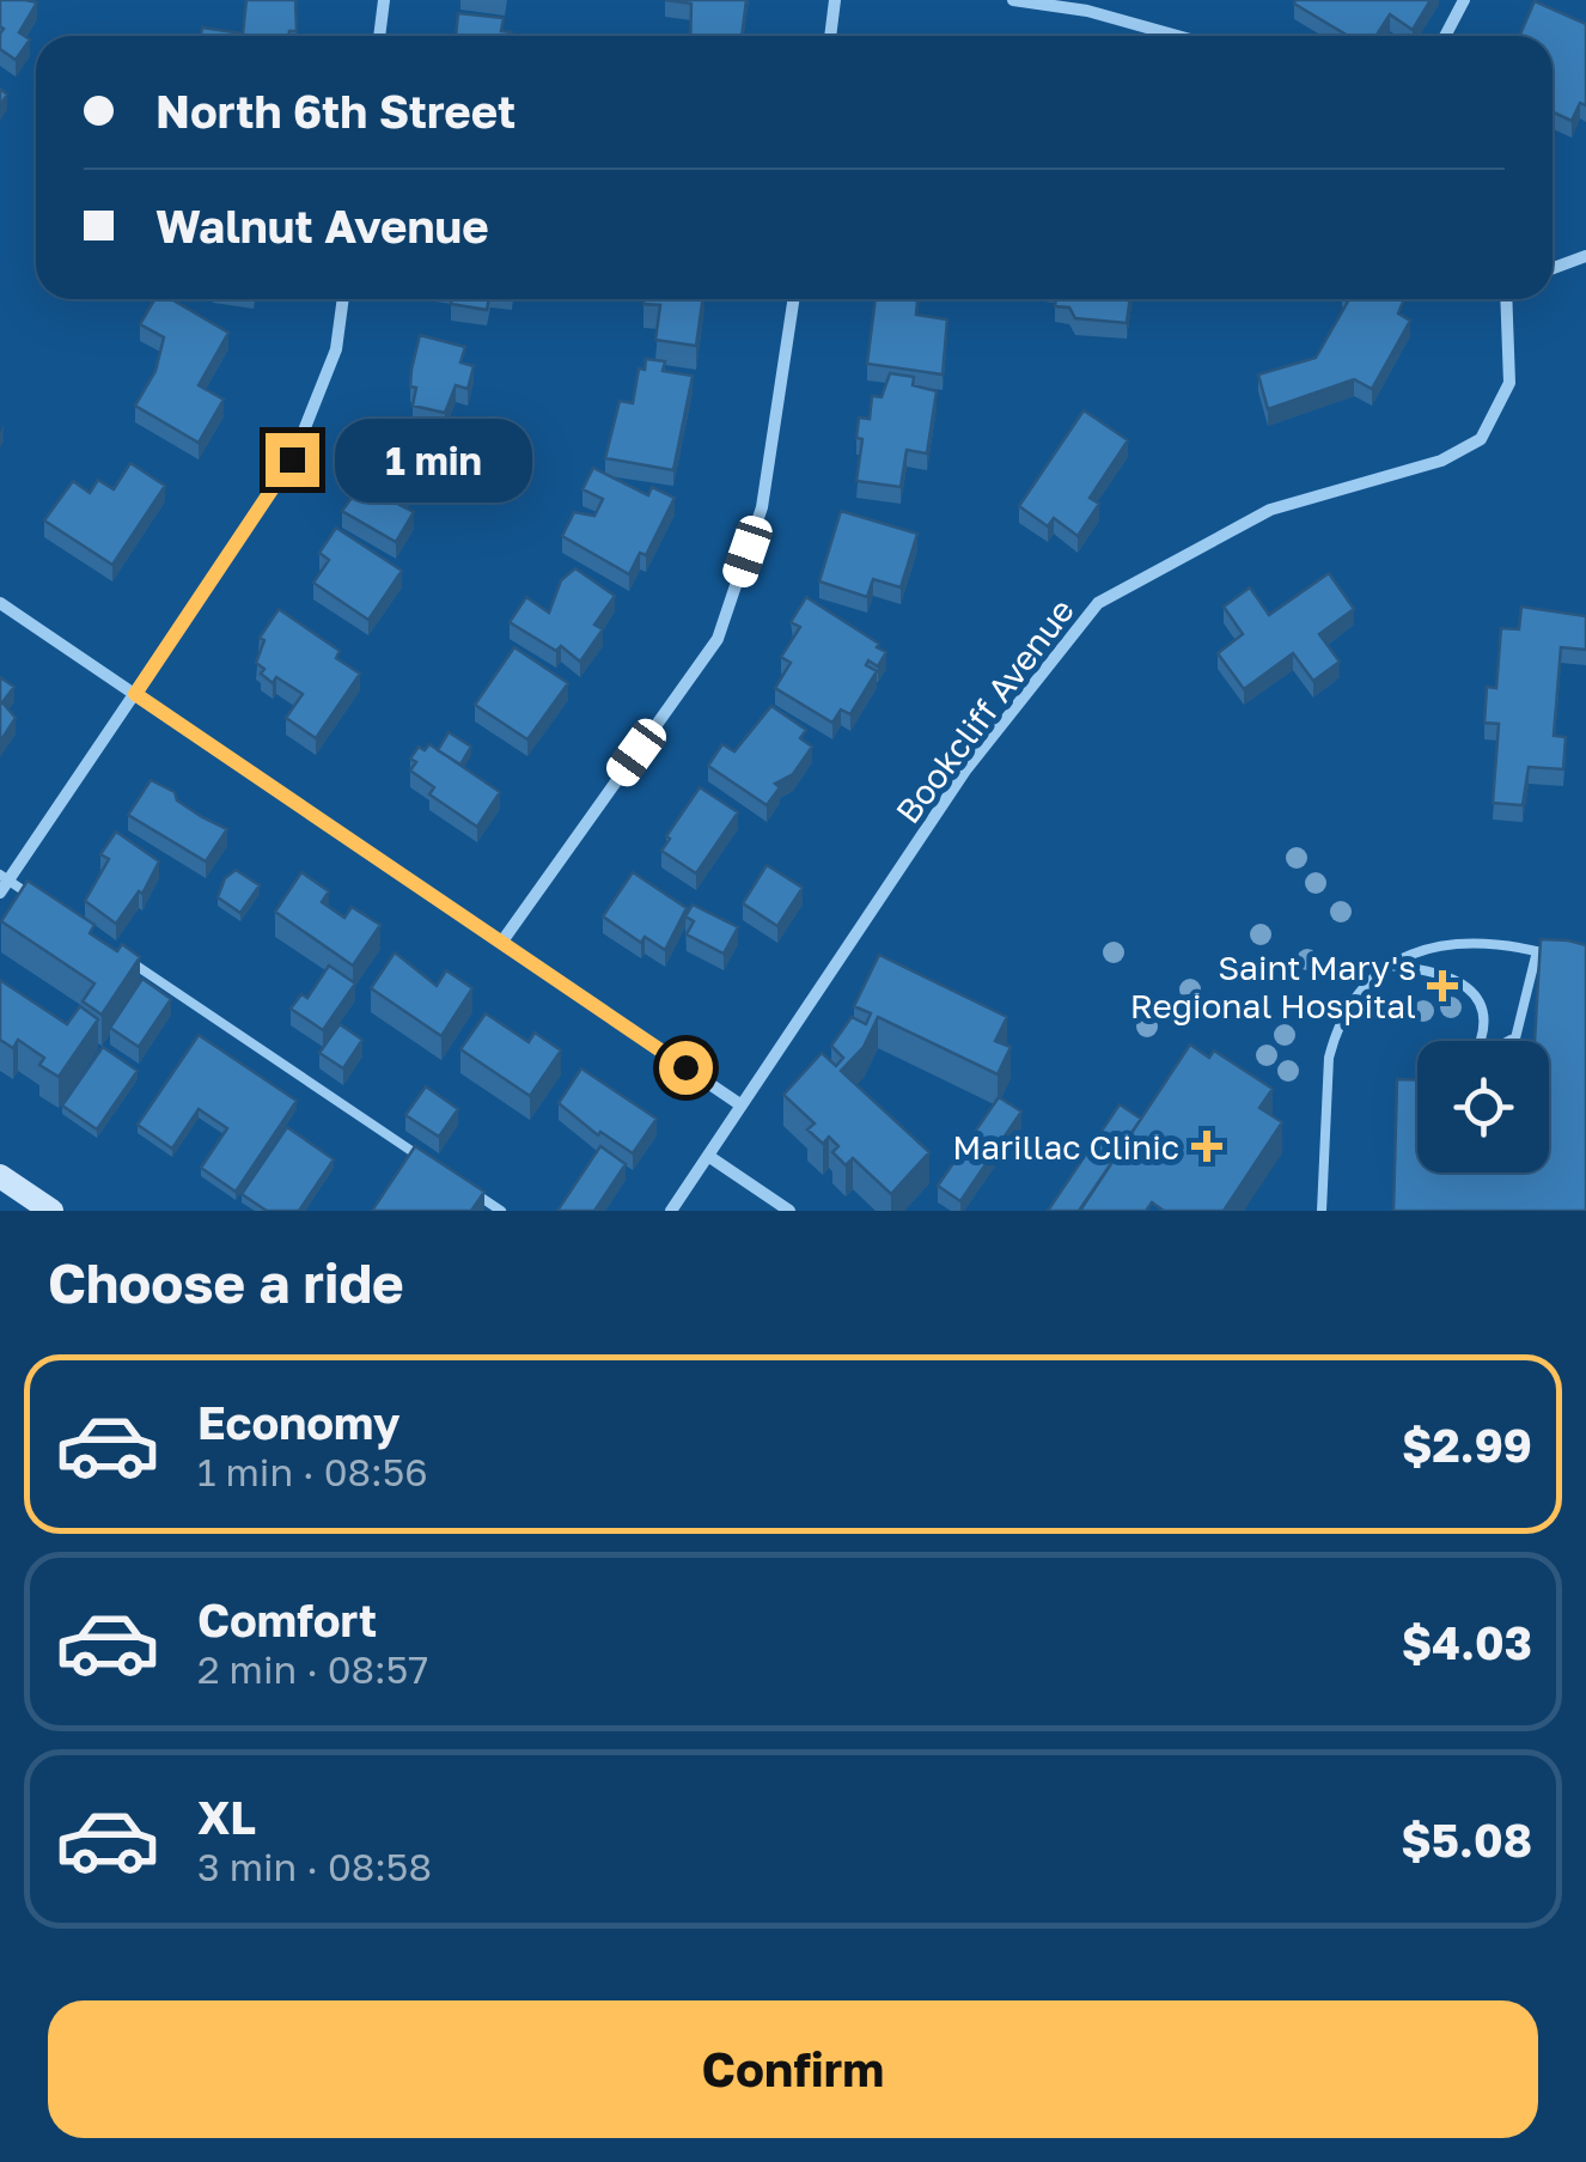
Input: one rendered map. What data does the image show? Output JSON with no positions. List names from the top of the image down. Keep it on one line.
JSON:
{"streets":{"street":["Bookcliff Avenue"]},"places":{"health":["Saint Mary's Regional Hospital","Marillac Clinic"]},"page":{"banner":["North 6th Street","Walnut Avenue"],"bubble":"1 min","heading":"Choose a ride","list":[{"name":"Economy","note":"1 min · 08:56","value":"$2.99"},{"name":"Comfort","note":"2 min · 08:57","value":"$4.03"},{"name":"XL","note":"3 min · 08:58","value":"$5.08"}],"buttons":"Confirm"}}
